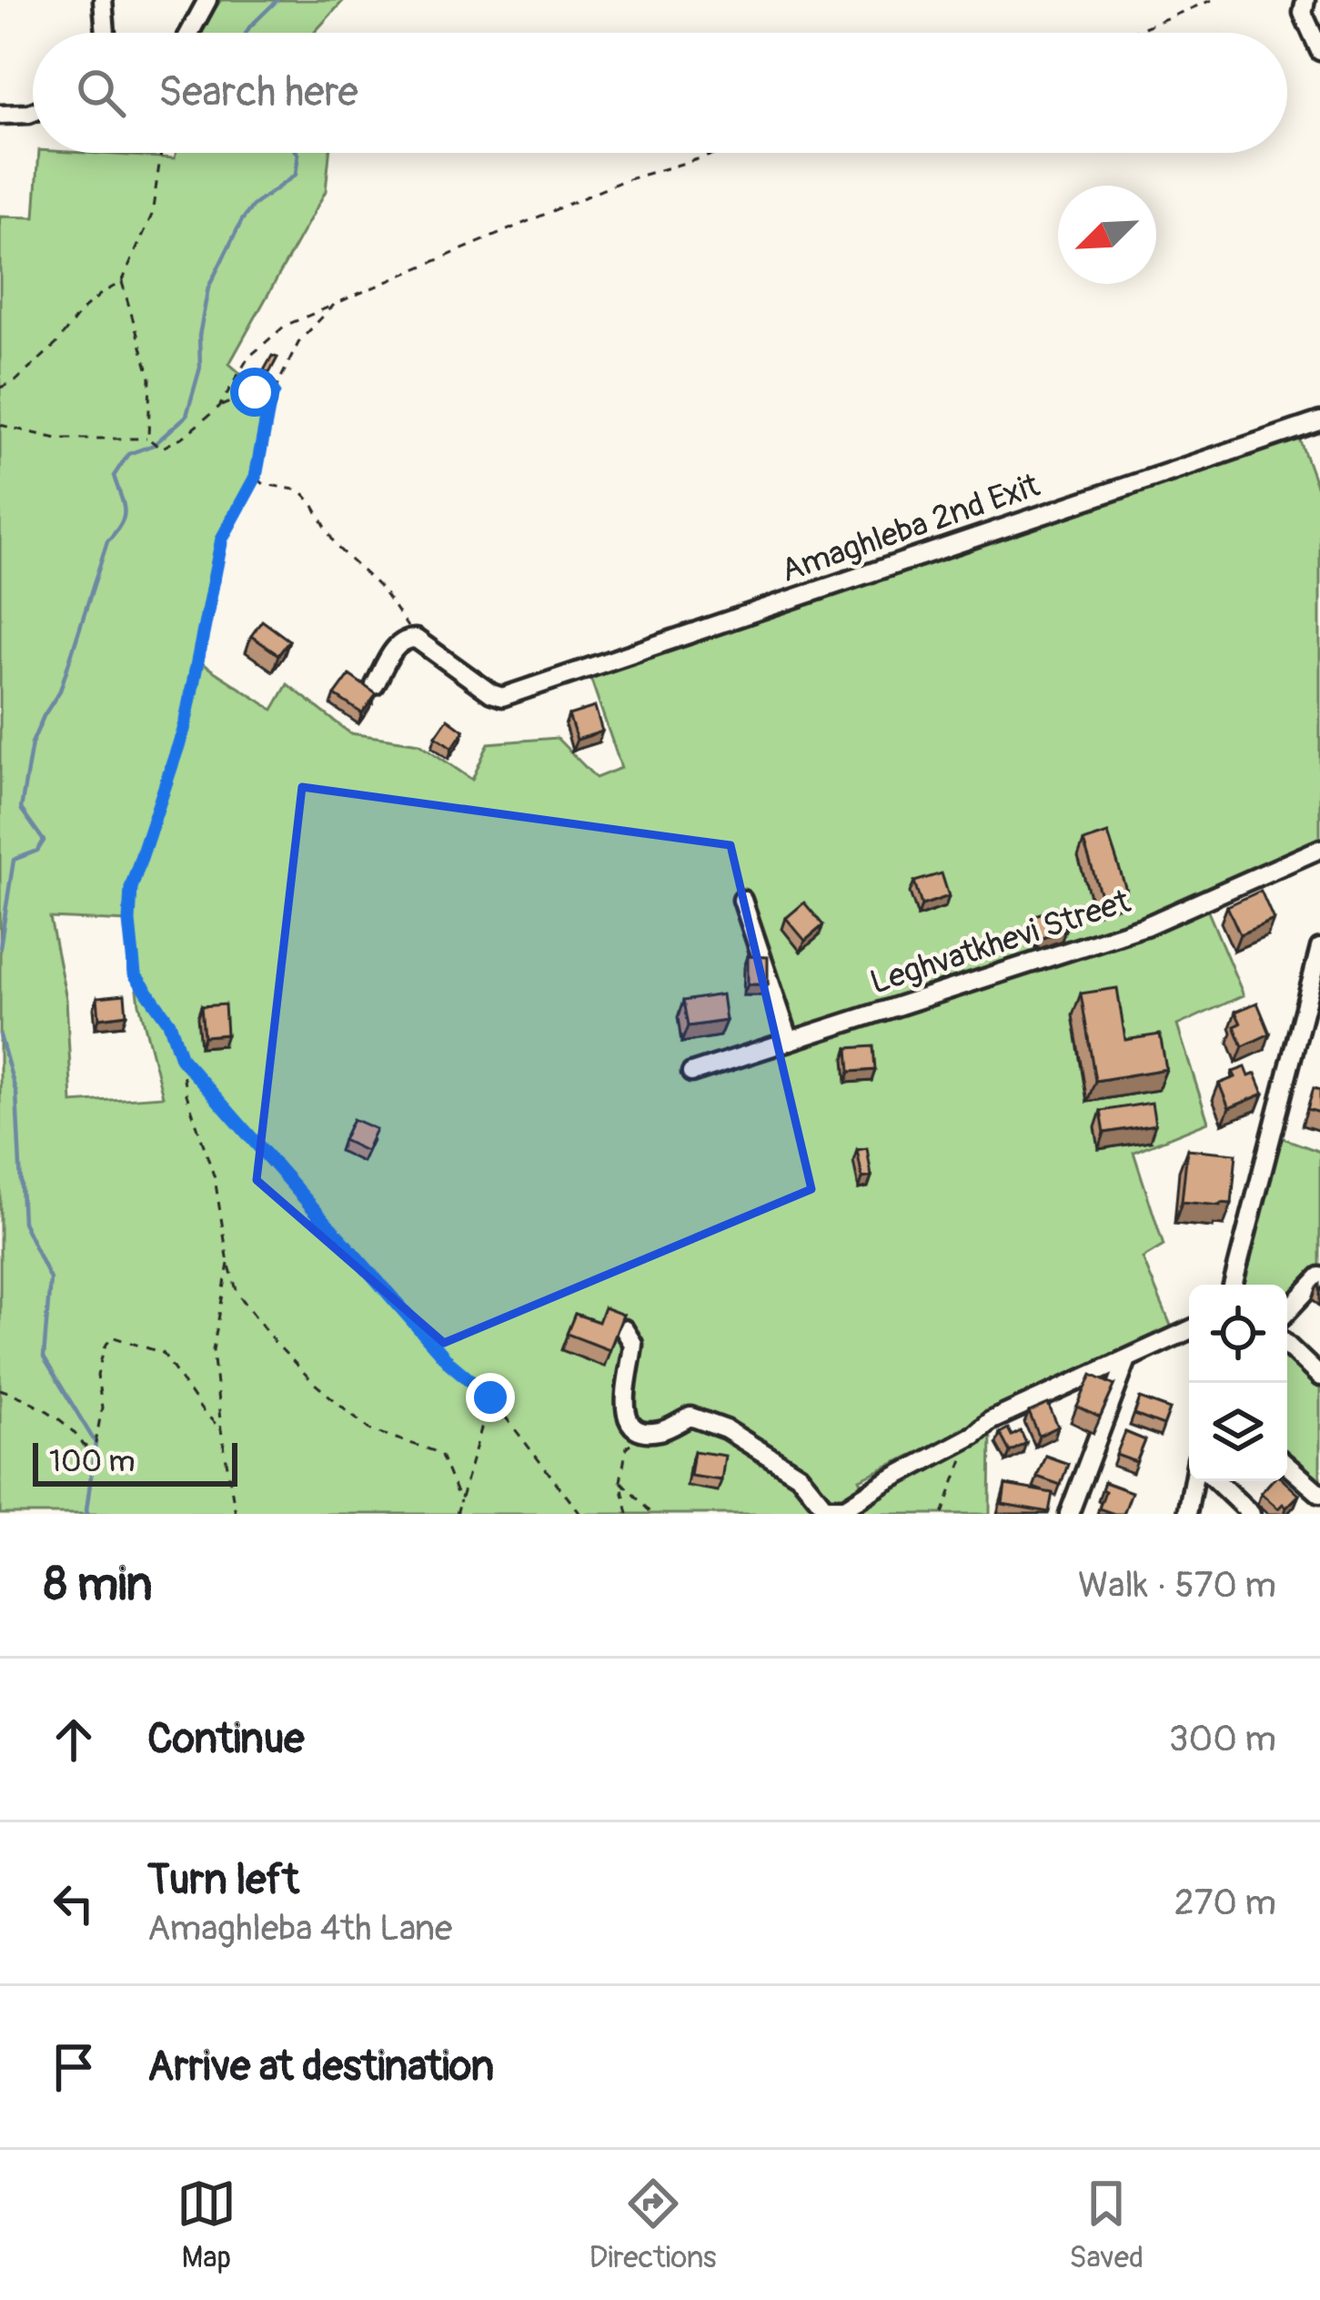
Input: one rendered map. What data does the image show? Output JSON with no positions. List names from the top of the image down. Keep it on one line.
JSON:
{"streets":{"street":["Amaghleba 2nd Exit","Leghvatkhevi Street"]},"scale_bar":"100 m","north":"bottom left","page":{"search":"Search here","scale":"100 m","heading":["8 min","Walk · 570 m"],"list":[["Continue","300 m"],["Turn left","Amaghleba 4th Lane","270 m"],"Arrive at destination"],"nav":["Map","Directions","Saved"]}}
